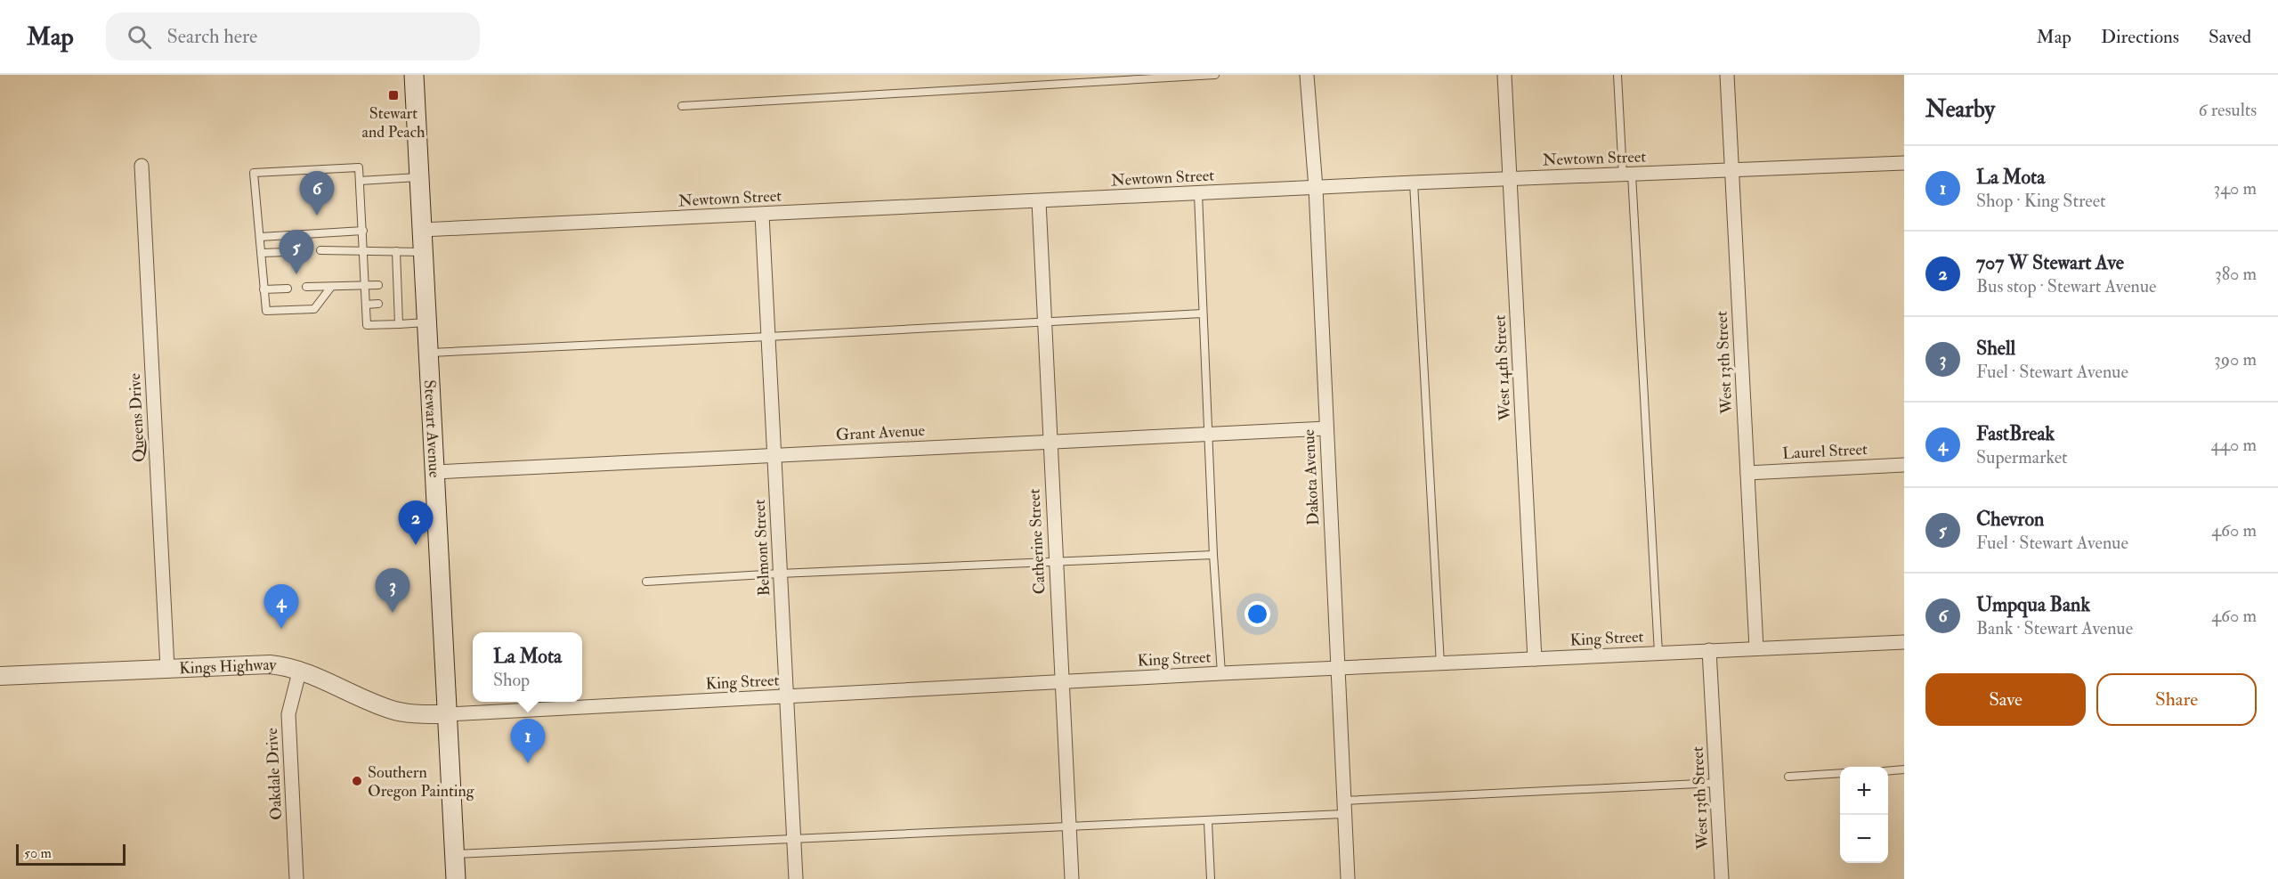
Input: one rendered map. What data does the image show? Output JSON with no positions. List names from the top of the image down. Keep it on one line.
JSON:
{"streets":{"main road":["Stewart Avenue"],"street":["Newtown Street","West 13th Street","West 14th Street","Queens Drive","Grant Avenue","Laurel Street","Dakota Avenue","Catherine Street","Belmont Street","King Street","Kings Highway","Oakdale Drive"]},"crossings":[["Newtown Street","West 13th Street"],["Newtown Street","West 14th Street"],["Newtown Street","Stewart Avenue"],["Newtown Street","Dakota Avenue"],["Newtown Street","Catherine Street"],["Newtown Street","Belmont Street"],["West 13th Street","Laurel Street"],["West 13th Street","King Street"],["West 14th Street","King Street"],["Queens Drive","Kings Highway"],["Stewart Avenue","Grant Avenue"],["Stewart Avenue","King Street"],["Stewart Avenue","Kings Highway"],["Grant Avenue","Dakota Avenue"],["Grant Avenue","Catherine Street"],["Grant Avenue","Belmont Street"],["Dakota Avenue","King Street"],["Catherine Street","King Street"],["Belmont Street","King Street"],["King Street","Kings Highway"],["Kings Highway","Oakdale Drive"]],"places":{"transit":["Stewart and Peach"],"other":["Southern Oregon Painting"]},"scale_bar":"50 m","page":{"header":"Map","search":"Search here","nav":["Map","Directions","Saved"],"heading":["Nearby","6 results"],"list":[{"mark":"1","name":"La Mota","note":"Shop · King Street","value":"340 m"},{"mark":"2","name":"707 W Stewart Ave","note":"Bus stop · Stewart Avenue","value":"380 m"},{"mark":"3","name":"Shell","note":"Fuel · Stewart Avenue","value":"390 m"},{"mark":"4","name":"FastBreak","note":"Supermarket","value":"440 m"},{"mark":"5","name":"Chevron","note":"Fuel · Stewart Avenue","value":"460 m"},{"mark":"6","name":"Umpqua Bank","note":"Bank · Stewart Avenue","value":"460 m"}],"pins":["6","5","2","3","4","1"],"popup":["La Mota","Shop"],"buttons":["Save","Share"],"map_buttons":["+","−"],"scale":"50 m"}}
